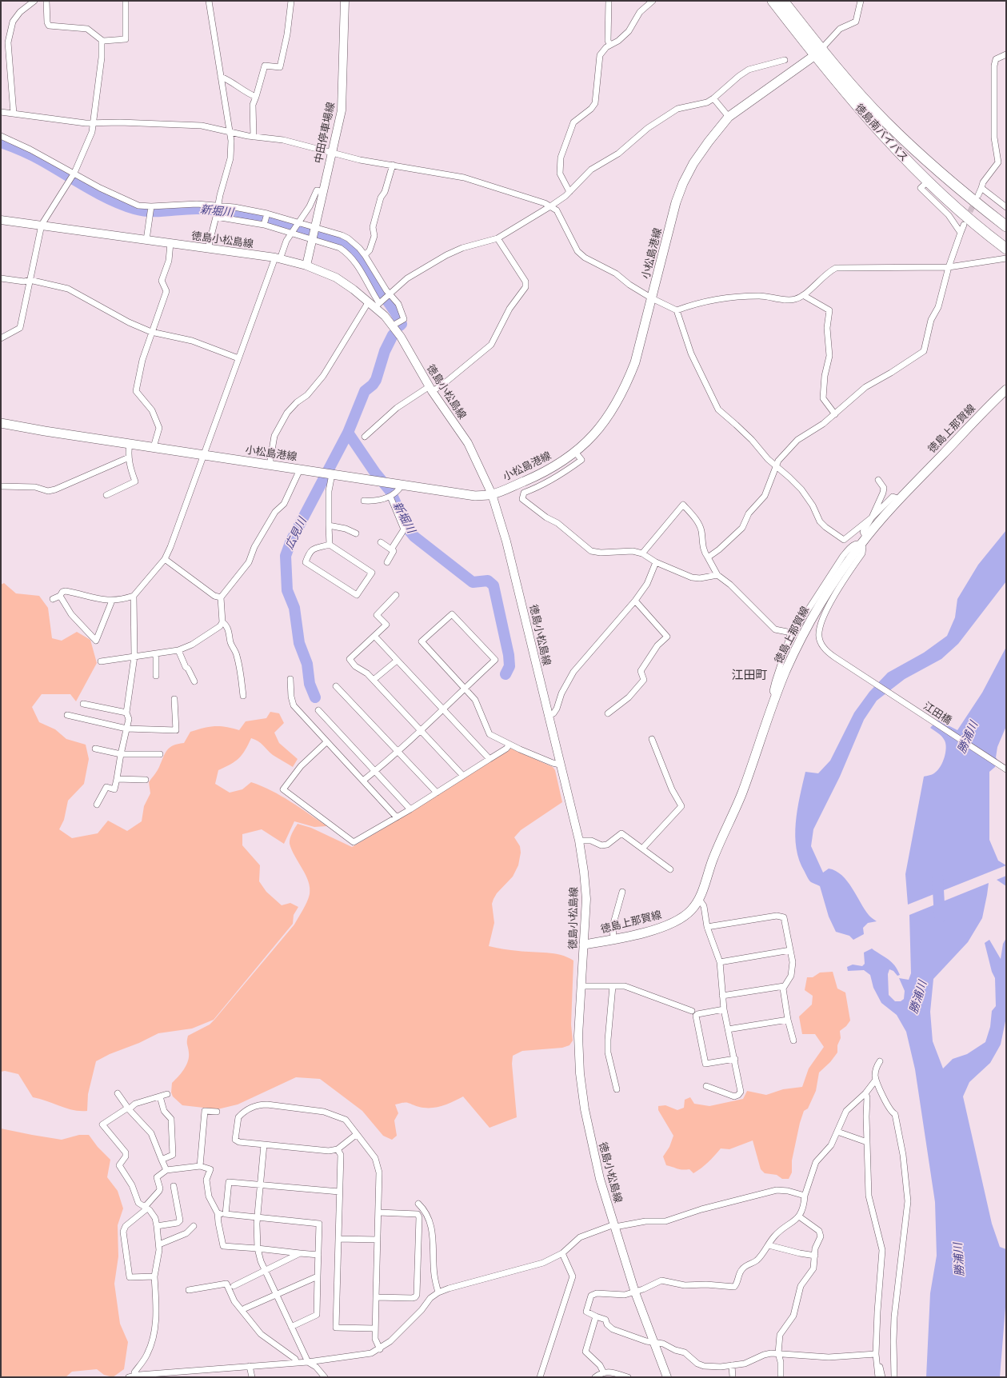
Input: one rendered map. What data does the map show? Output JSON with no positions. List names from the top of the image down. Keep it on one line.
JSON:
{"streets":{"highway":["徳島南バイパス"],"main road":["中田停車場線","徳島小松島線","小松島港線","徳島上那賀線"],"street":["江田橋"]},"crossings":[["徳島南バイパス","小松島港線"],["徳島小松島線","小松島港線"],["徳島小松島線","徳島上那賀線"],["徳島上那賀線","江田橋"]],"districts":["江田町"],"water":["新堀川","広見川","勝浦川"]}
